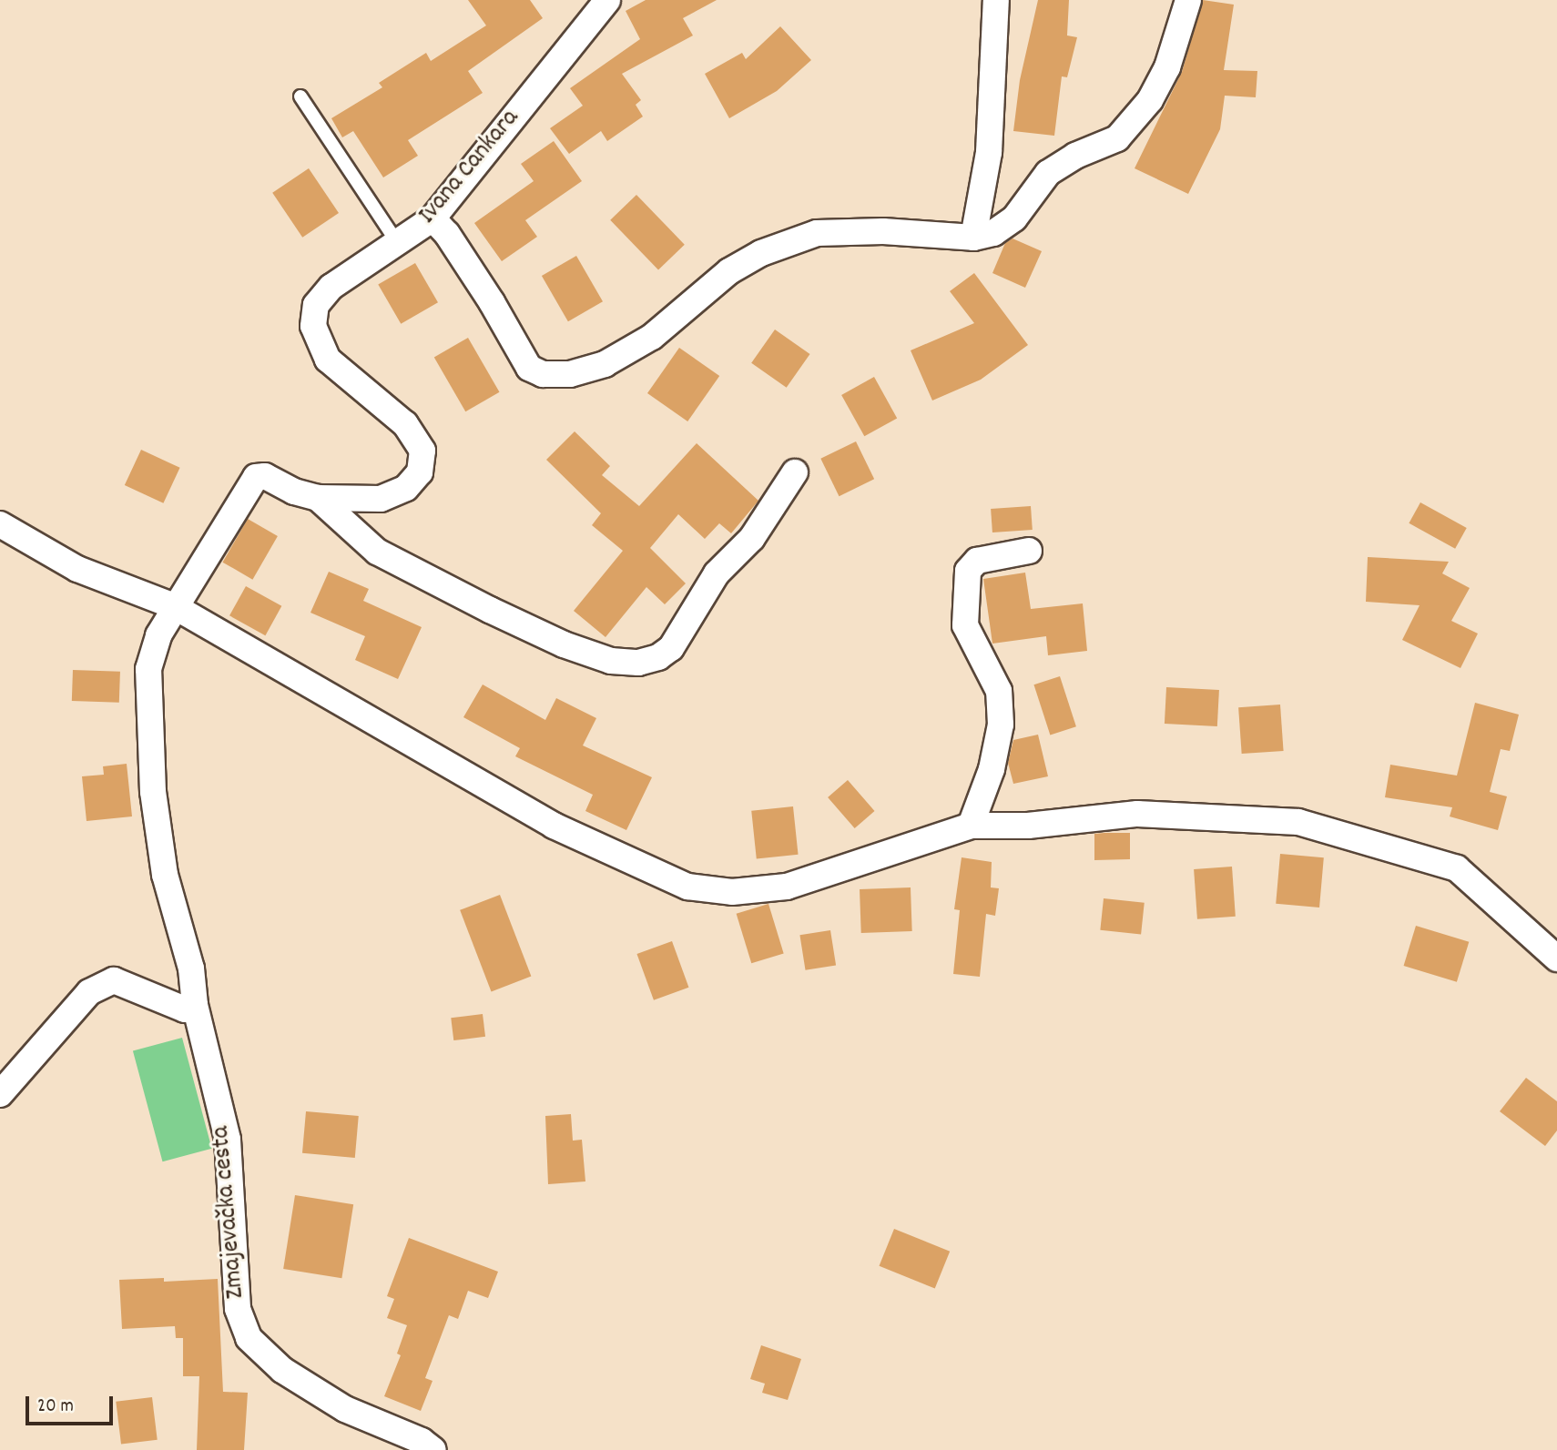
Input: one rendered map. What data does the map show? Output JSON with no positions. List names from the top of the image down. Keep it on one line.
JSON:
{"streets":{"street":["Ivana Cankara","Zmajevačka cesta"]},"crossings":[["Ivana Cankara","Zmajevačka cesta"]],"scale_bar":"20 m"}
